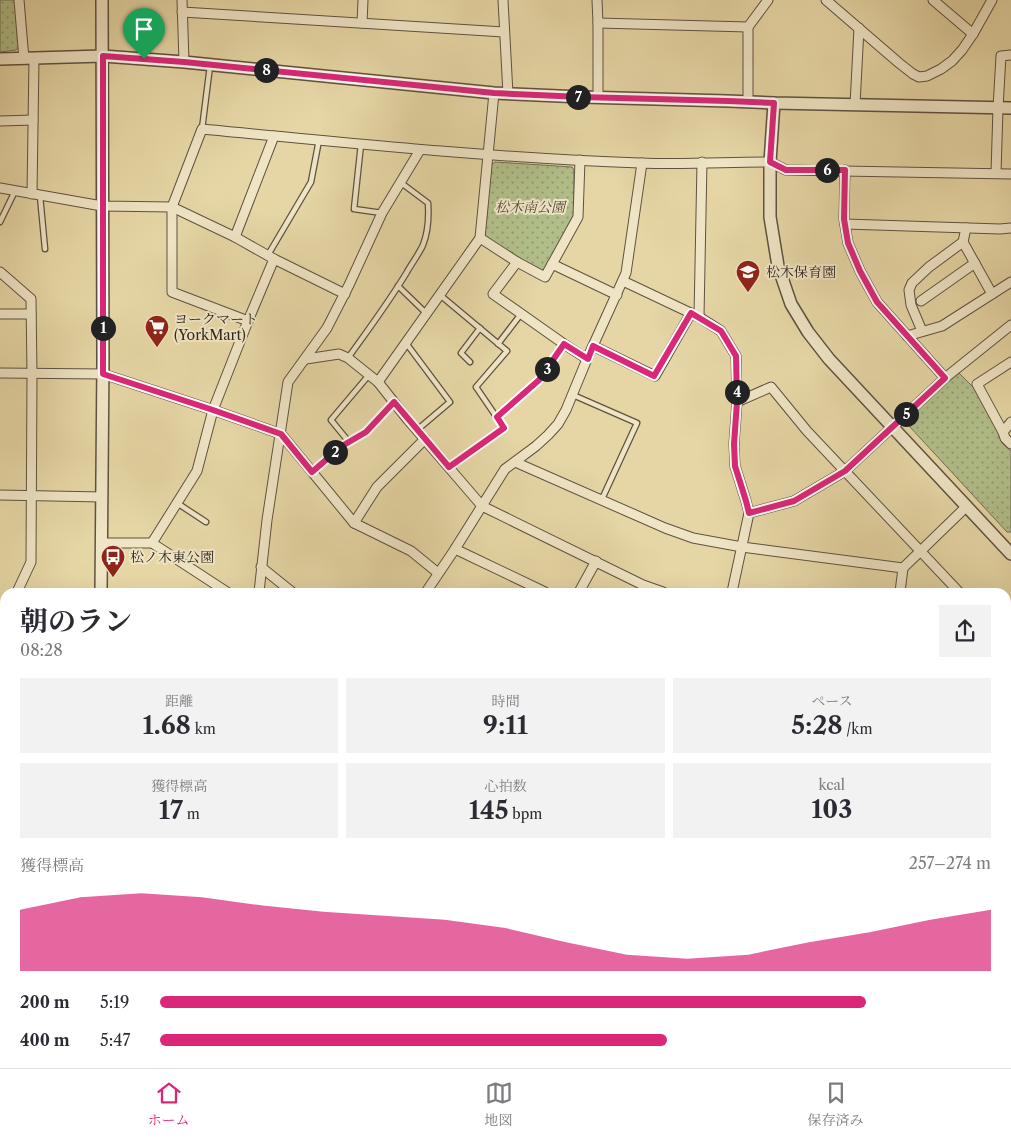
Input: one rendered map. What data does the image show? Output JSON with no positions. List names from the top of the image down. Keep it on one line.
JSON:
{"parks":["松木南公園"],"places":{"school or university":["松木保育園"],"supermarket":["ヨークマート (YorkMart)"],"bus stop":["松ノ木東公園"]},"page":{"pins":["8","7","6","1","3","4","5","2"],"heading":["朝のラン","08:28"],"stats":[["距離","1.68 km"],["時間","9:11"],["ペース","5:28 /km"],["獲得標高","17 m"],["心拍数","145 bpm"],["kcal","103"]],"chart":["獲得標高","257–274 m"],"list":[{"name":"200 m","note":"5:19"},{"name":"400 m","note":"5:47"}],"tabs":["ホーム","地図","保存済み"]}}
